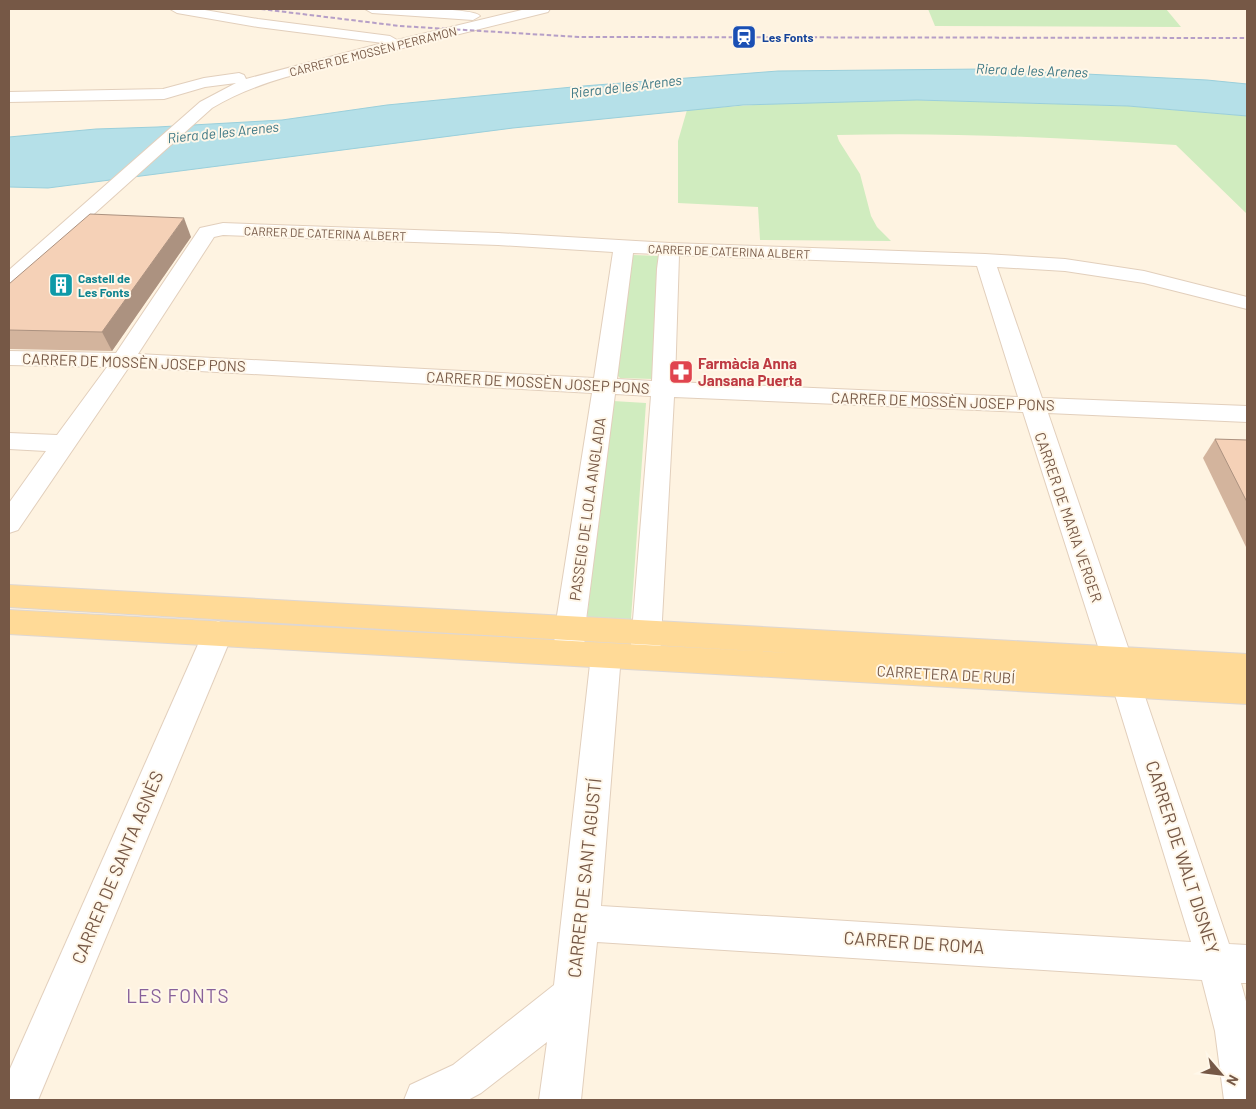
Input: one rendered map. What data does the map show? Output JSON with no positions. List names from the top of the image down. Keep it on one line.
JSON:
{"streets":{"main road":["CARRETERA DE RUBÍ"],"street":["CARRER DE MOSSÈN PERRAMON","CARRER DE CATERINA ALBERT","CARRER DE MOSSÈN JOSEP PONS","PASSEIG DE LOLA ANGLADA","CARRER DE MARIA VERGER","CARRER DE WALT DISNEY","CARRER DE SANTA AGNÈS","CARRER DE SANT AGUSTÍ","CARRER DE ROMA"]},"crossings":[["CARRER DE CATERINA ALBERT","CARRER DE MOSSÈN JOSEP PONS"],["CARRER DE CATERINA ALBERT","PASSEIG DE LOLA ANGLADA"],["CARRER DE CATERINA ALBERT","CARRER DE MARIA VERGER"],["CARRER DE MOSSÈN JOSEP PONS","PASSEIG DE LOLA ANGLADA"],["CARRER DE MOSSÈN JOSEP PONS","CARRER DE MARIA VERGER"],["CARRER DE MARIA VERGER","CARRETERA DE RUBÍ"],["CARRER DE MARIA VERGER","CARRER DE WALT DISNEY"],["CARRETERA DE RUBÍ","CARRER DE WALT DISNEY"],["CARRER DE WALT DISNEY","CARRER DE ROMA"],["CARRER DE SANT AGUSTÍ","CARRER DE ROMA"]],"districts":["LES FONTS"],"water":["Riera de les Arenes"],"places":{"station":["Les Fonts"],"building":["Castell de Les Fonts"],"pharmacy":["Farmàcia Anna Jansana Puerta"]},"north":"bottom right"}
